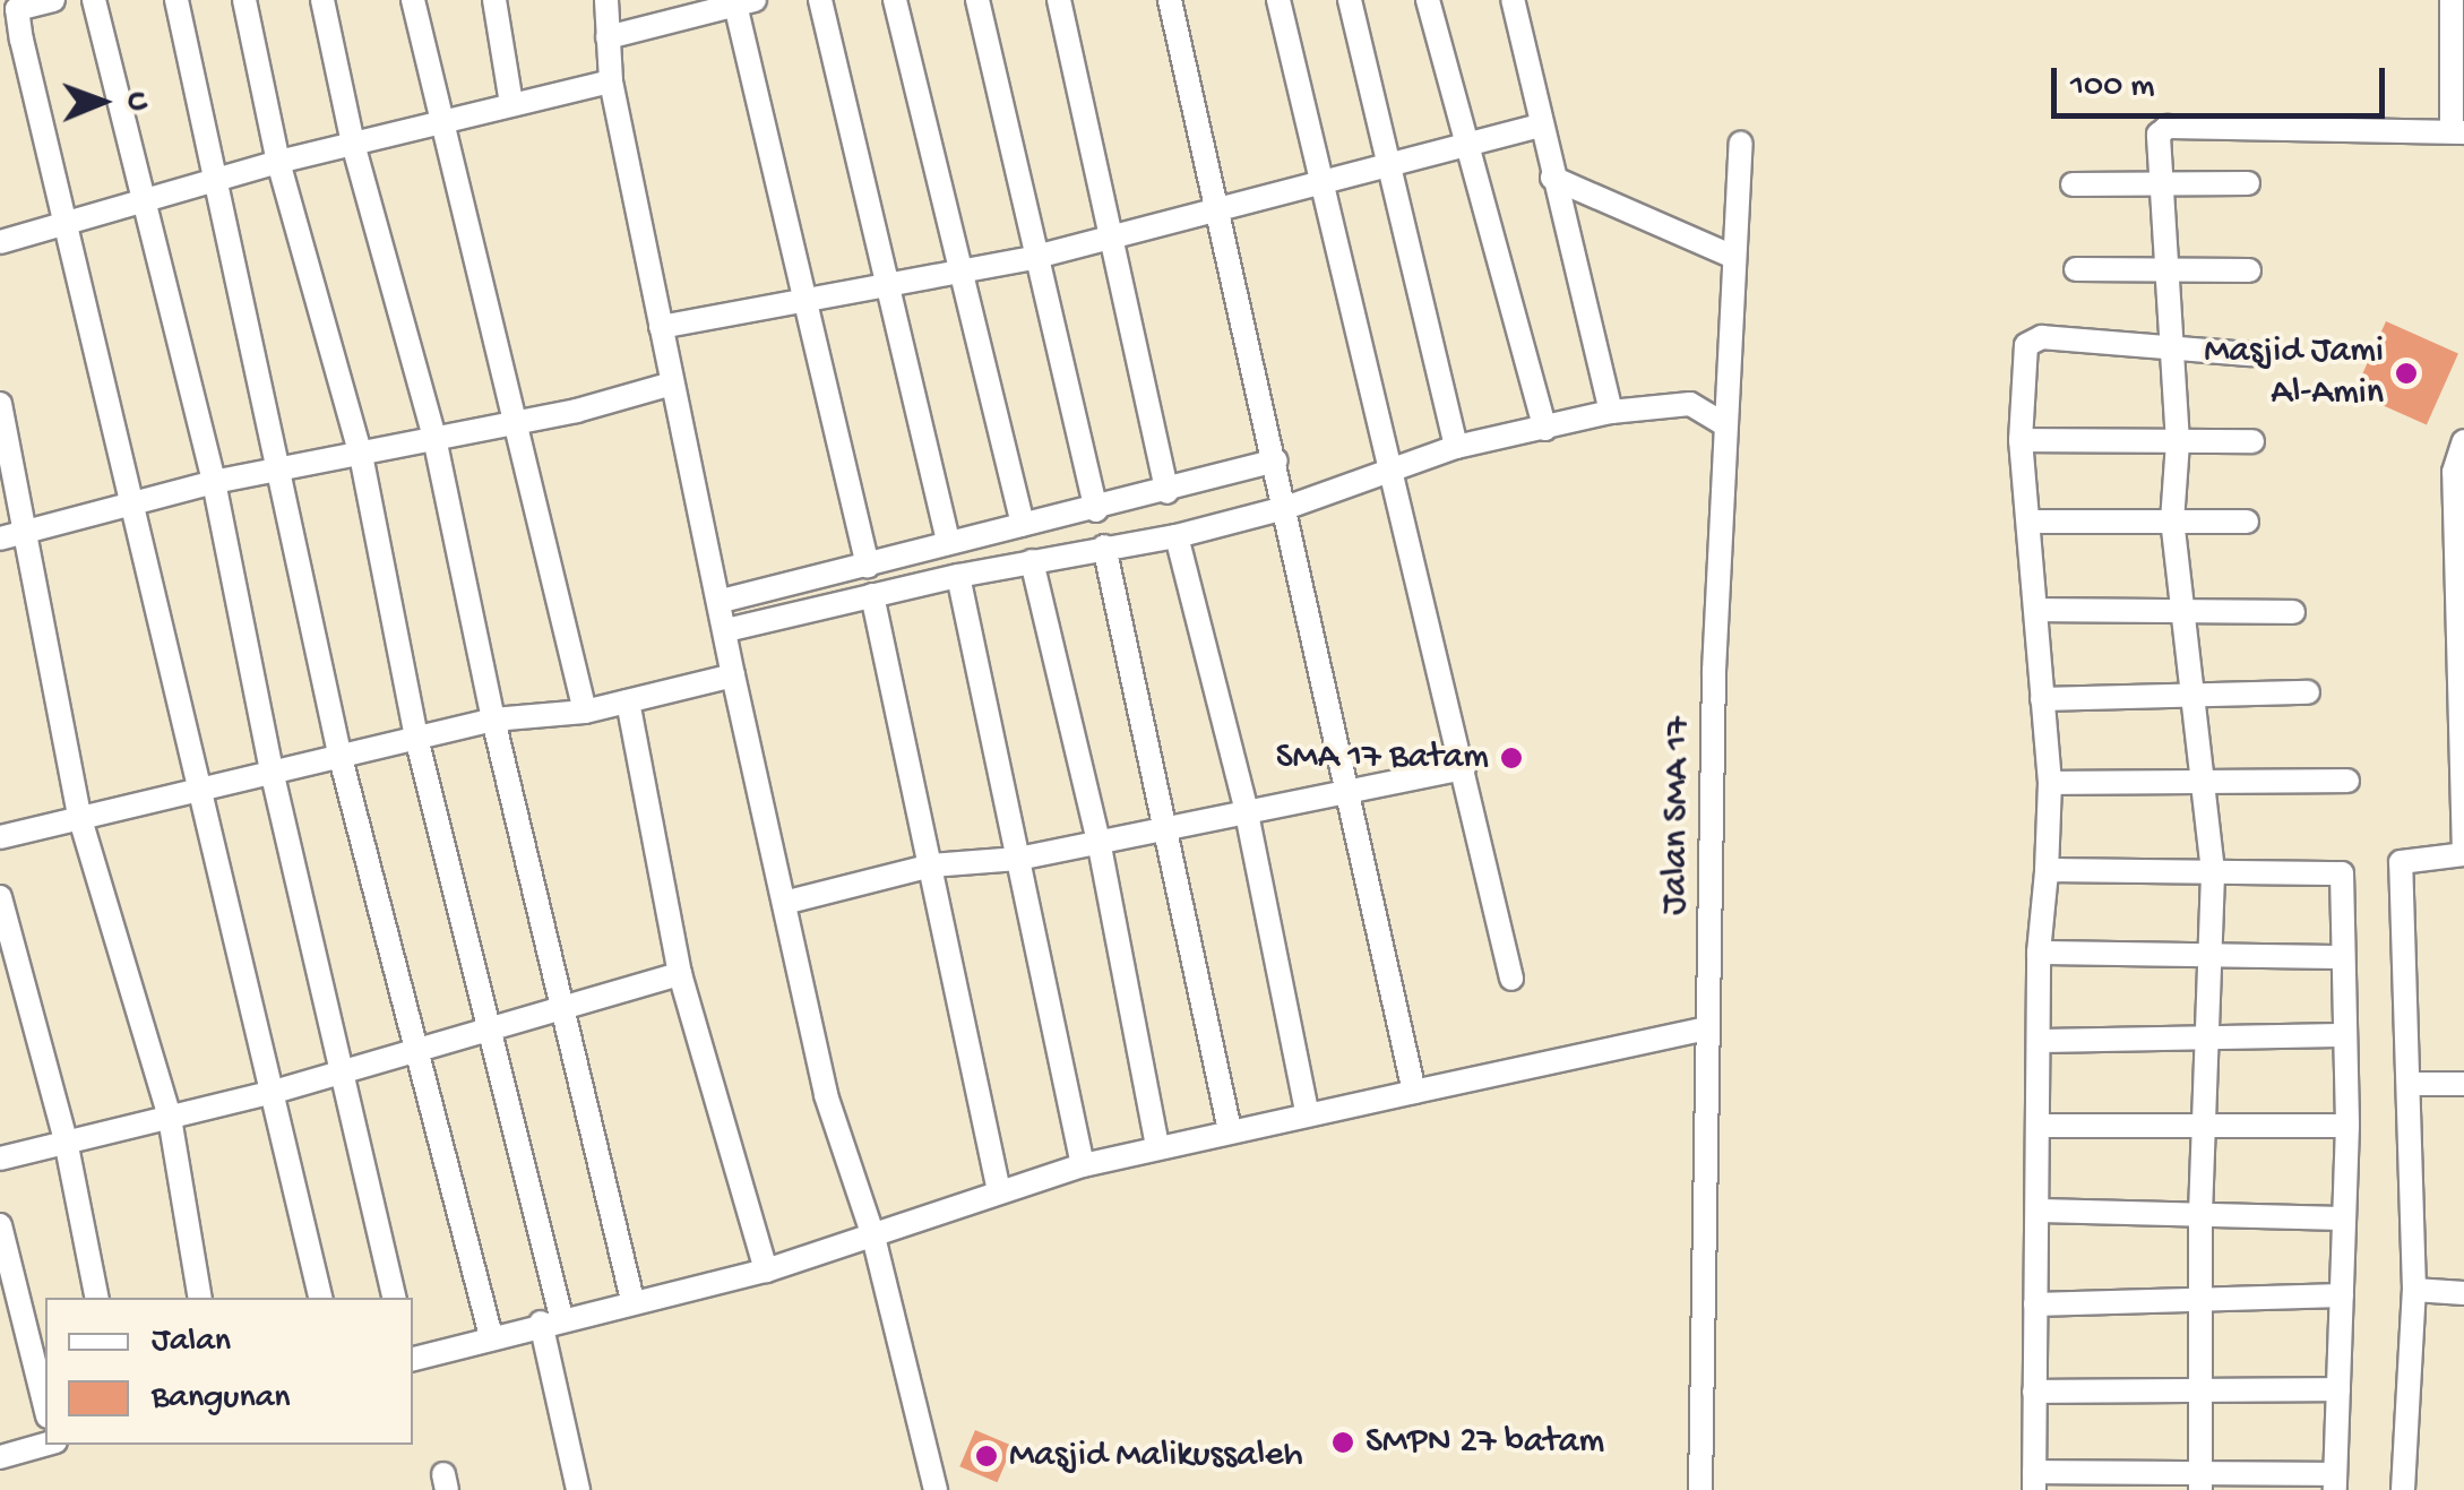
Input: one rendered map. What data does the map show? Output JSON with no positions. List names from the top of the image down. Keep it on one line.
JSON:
{"streets":{"street":["Jalan SMA 17"]},"places":["Masjid Jami Al-Amin","SMA 17 Batam","SMPN 27 batam","Masjid Malikussaleh"],"legend":["Jalan","Bangunan"],"scale_bar":"100 m","north":"right"}
